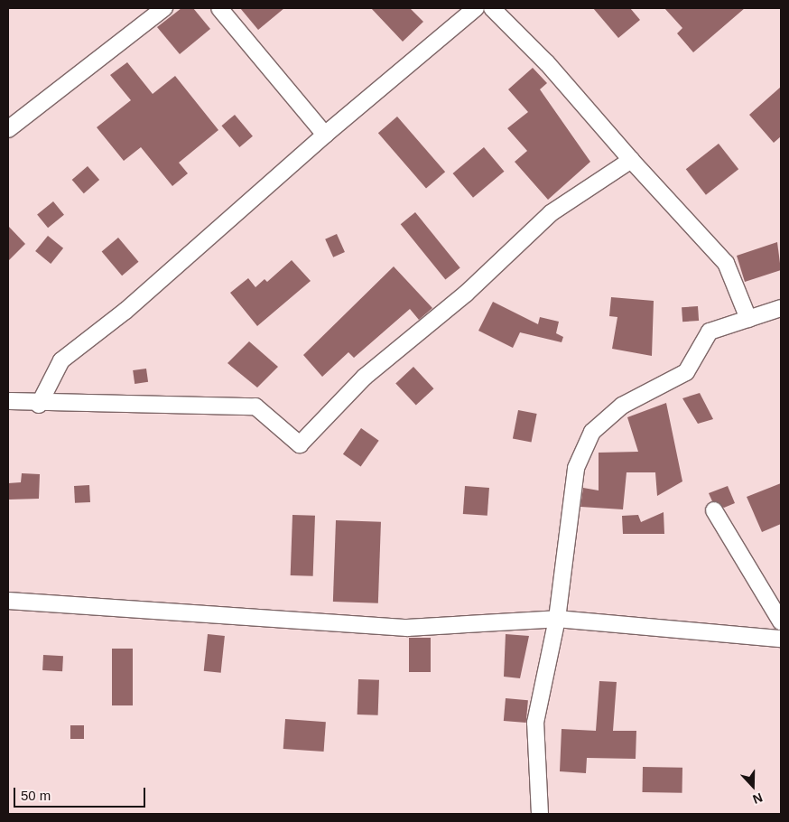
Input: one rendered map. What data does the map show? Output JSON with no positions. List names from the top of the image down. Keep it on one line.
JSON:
{"scale_bar":"50 m","north":"bottom"}
